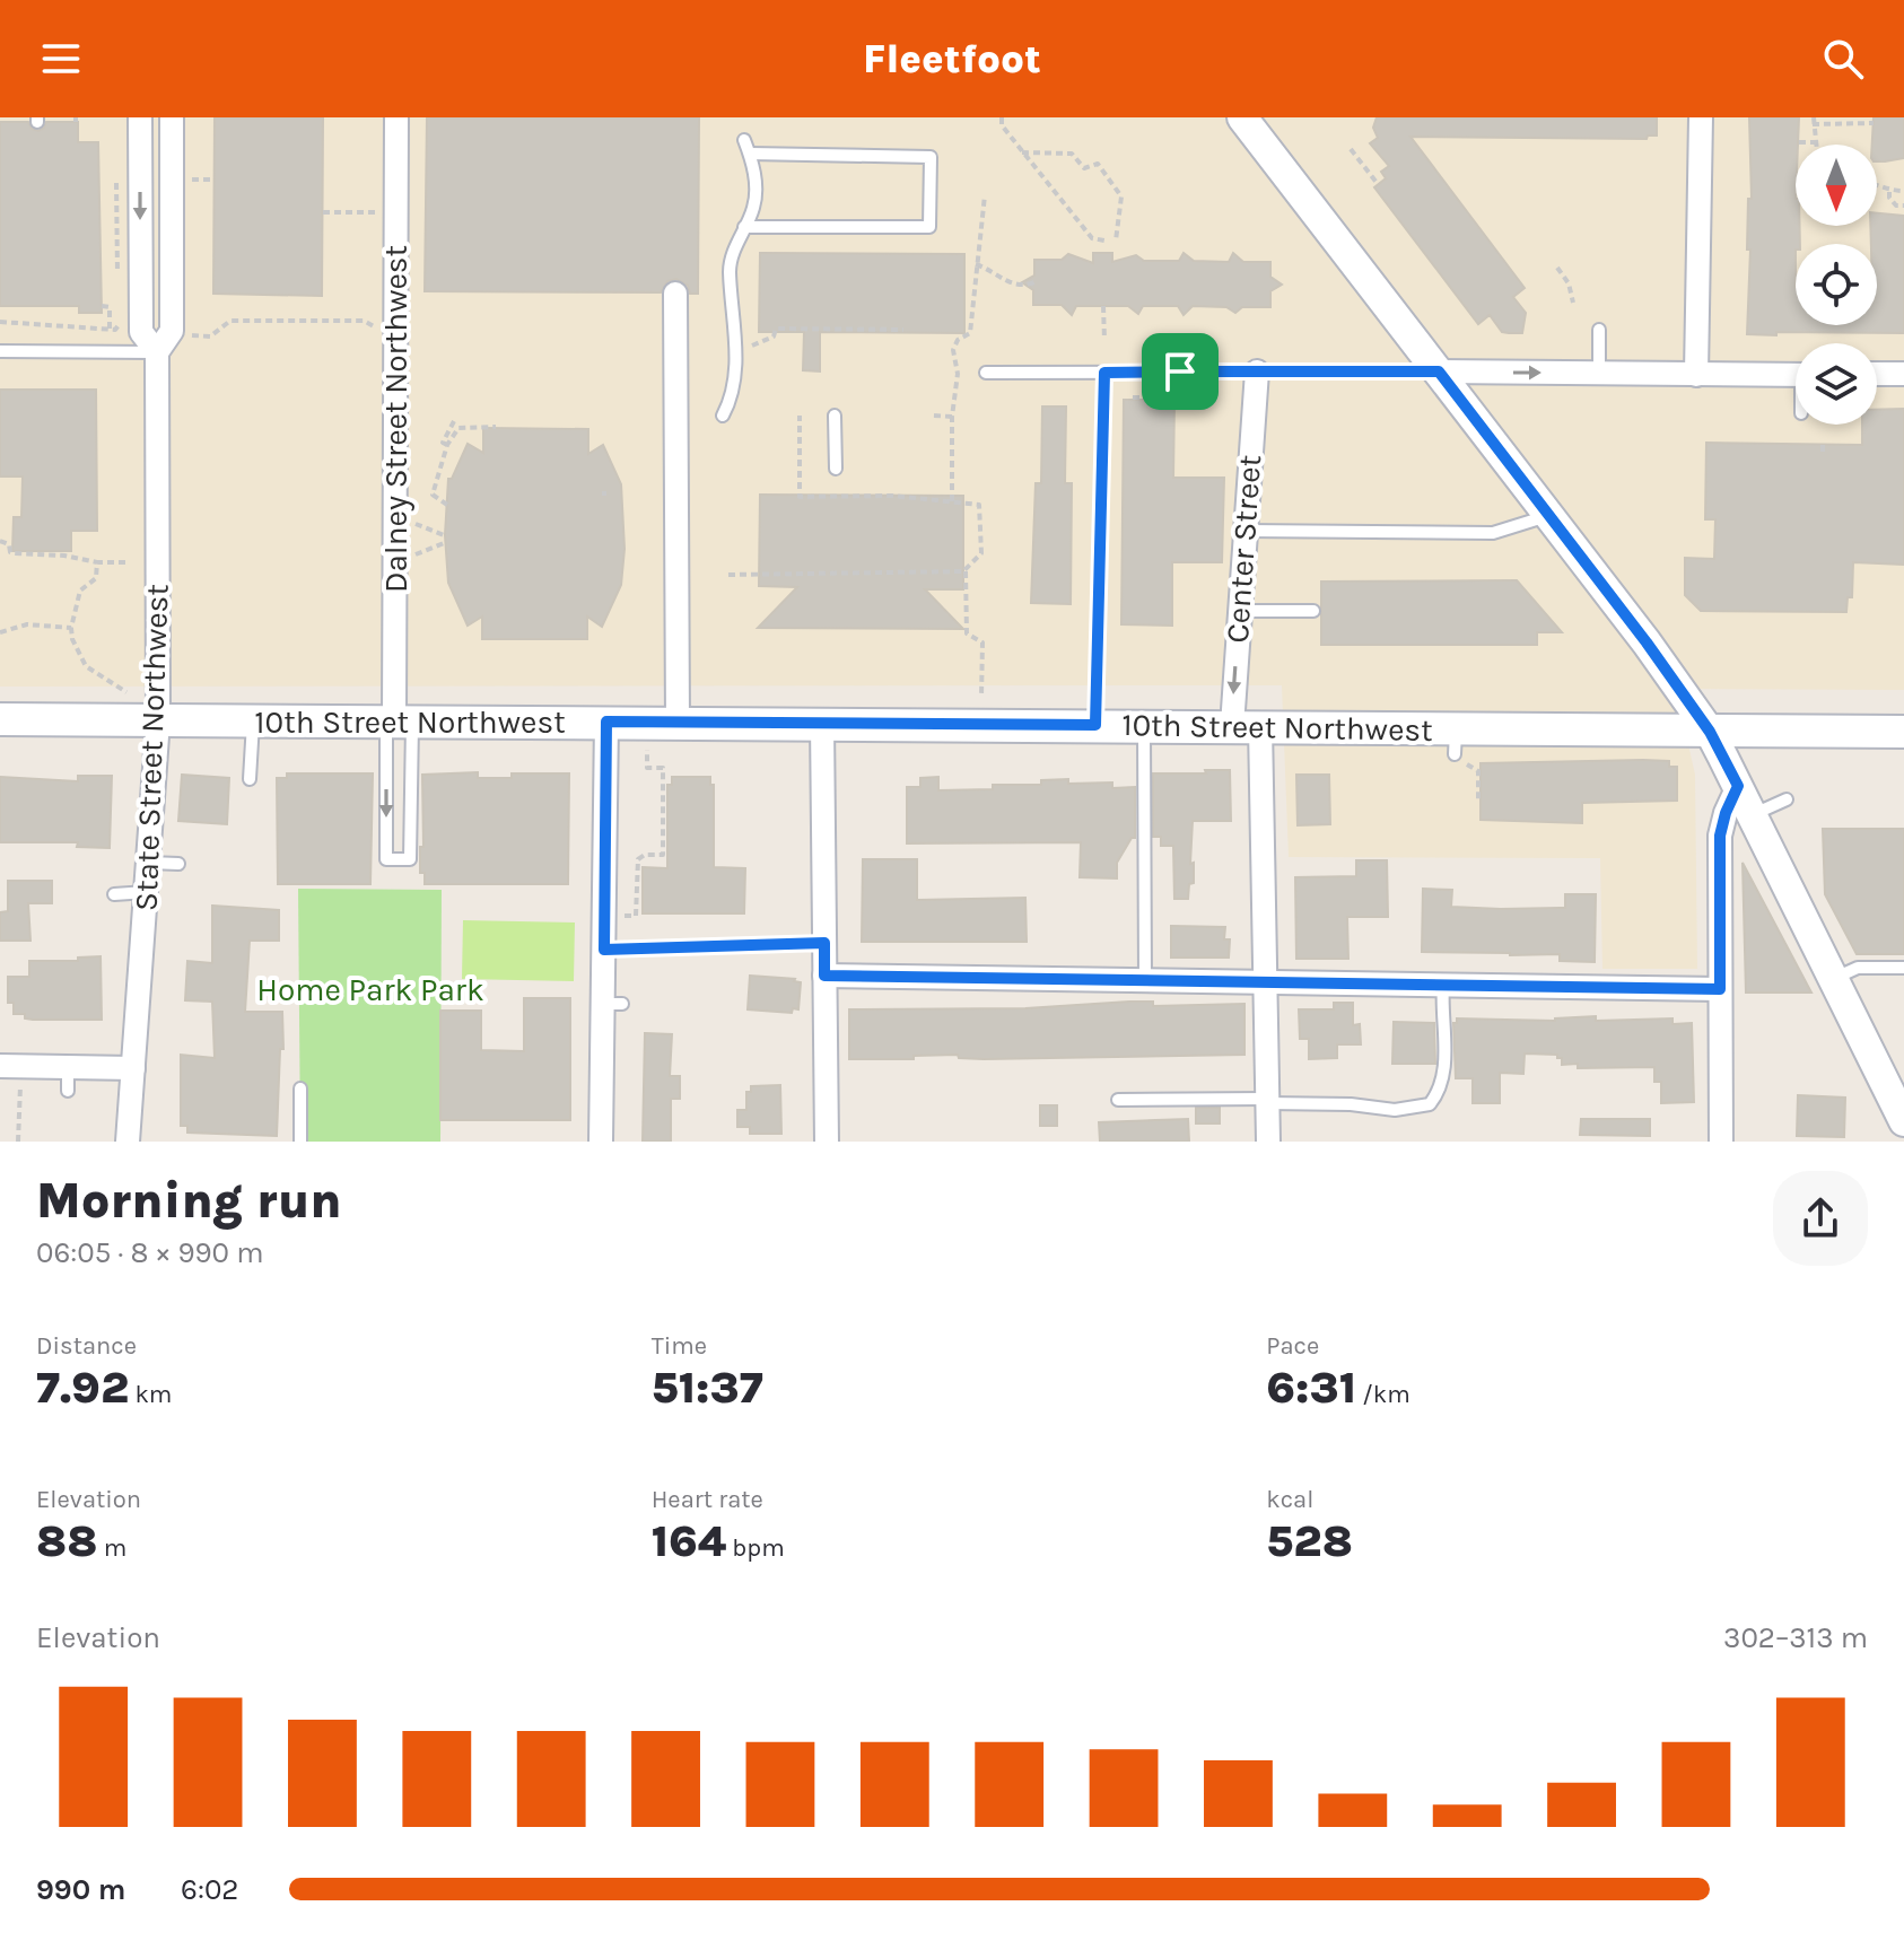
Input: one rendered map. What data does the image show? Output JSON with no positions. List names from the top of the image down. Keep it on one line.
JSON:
{"streets":{"main road":["10th Street Northwest"],"street":["Dalney Street Northwest","Center Street","State Street Northwest"]},"crossings":[["Dalney Street Northwest","10th Street Northwest"],["Center Street","10th Street Northwest"],["10th Street Northwest","State Street Northwest"]],"parks":["Home Park Park"],"north":"bottom","page":{"header":"Fleetfoot","heading":["Morning run","06:05 · 8 × 990 m"],"stats":[["Distance","7.92 km"],["Time","51:37"],["Pace","6:31 /km"],["Elevation","88 m"],["Heart rate","164 bpm"],["kcal","528"]],"chart":["Elevation","302–313 m"],"list":[{"name":"990 m","note":"6:02"}]}}
